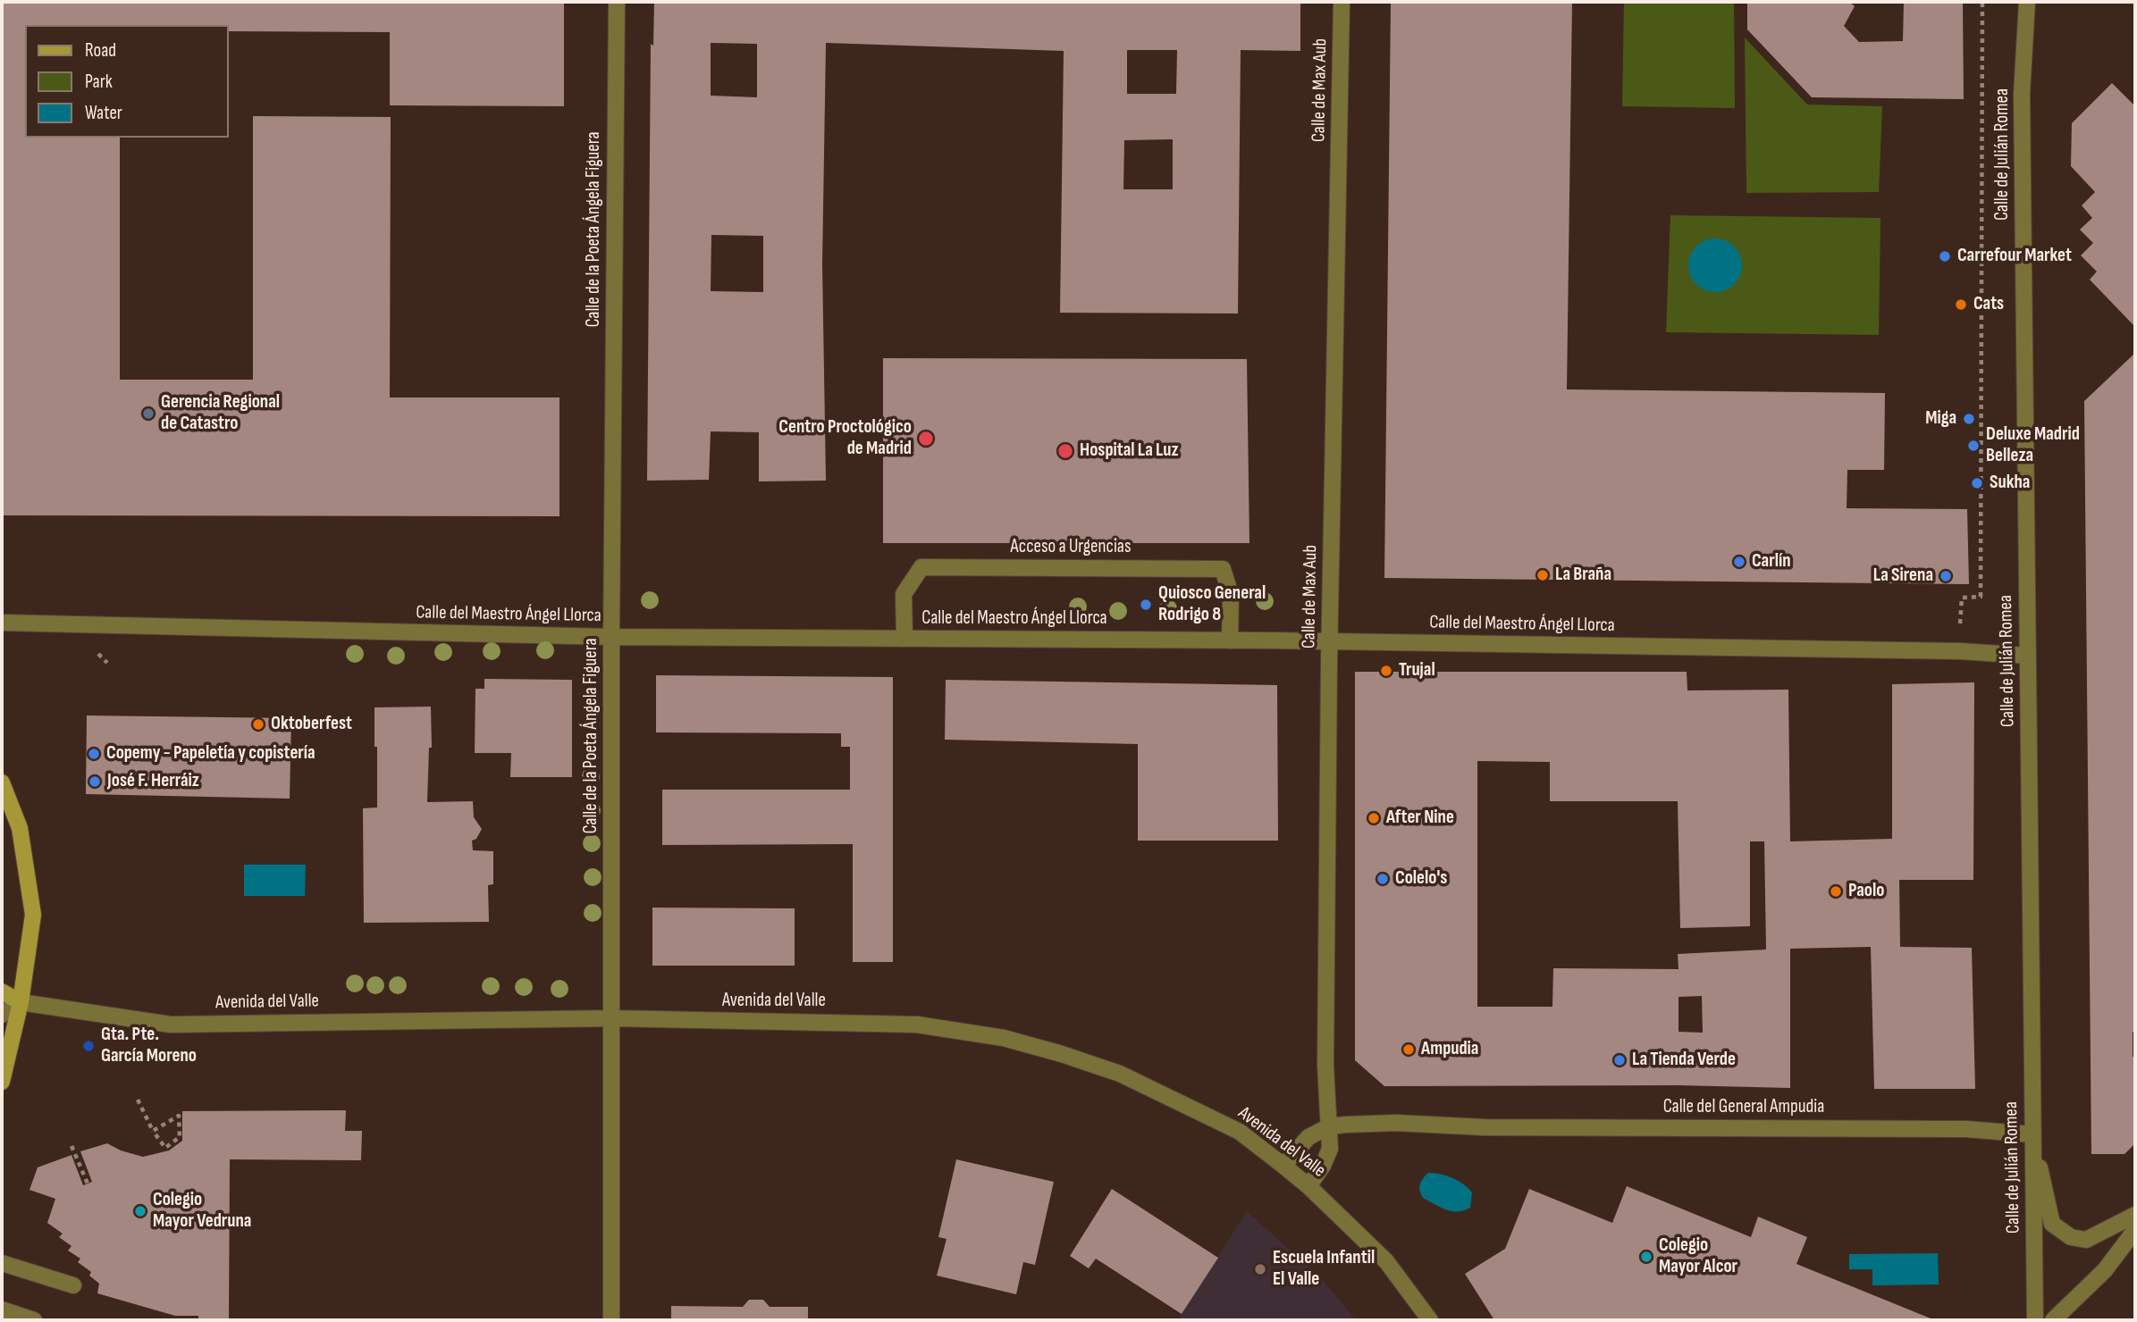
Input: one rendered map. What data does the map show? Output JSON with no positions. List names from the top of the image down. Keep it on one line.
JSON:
{"streets":{"street":["Calle de Max Aub","Calle de Julián Romea","Calle de la Poeta Ángela Figuera","Acceso a Urgencias","Calle del Maestro Ángel Llorca","Avenida del Valle","Calle del General Ampudia"]},"crossings":[["Calle de Max Aub","Calle del Maestro Ángel Llorca"],["Calle de Max Aub","Avenida del Valle"],["Calle de Max Aub","Calle del General Ampudia"],["Calle de Julián Romea","Calle del Maestro Ángel Llorca"],["Calle de Julián Romea","Calle del General Ampudia"],["Calle de la Poeta Ángela Figuera","Calle del Maestro Ángel Llorca"],["Calle de la Poeta Ángela Figuera","Avenida del Valle"],["Acceso a Urgencias","Calle del Maestro Ángel Llorca"],["Avenida del Valle","Calle del General Ampudia"]],"places":["Carrefour Market","Cats","Gerencia Regional de Catastro","Miga","Centro Proctológico de Madrid","Deluxe Madrid Belleza","Hospital La Luz","Sukha","Carlín","La Braña","La Sirena","Quiosco General Rodrigo 8","Trujal","Oktoberfest","Copemy - Papeletía y copistería","José F. Herráiz","After Nine","Colelo's","Paolo","Gta. Pte. García Moreno","Ampudia","La Tienda Verde","Colegio Mayor Vedruna","Colegio Mayor Alcor","Escuela Infantil El Valle"],"legend":["Road","Park","Water"]}
